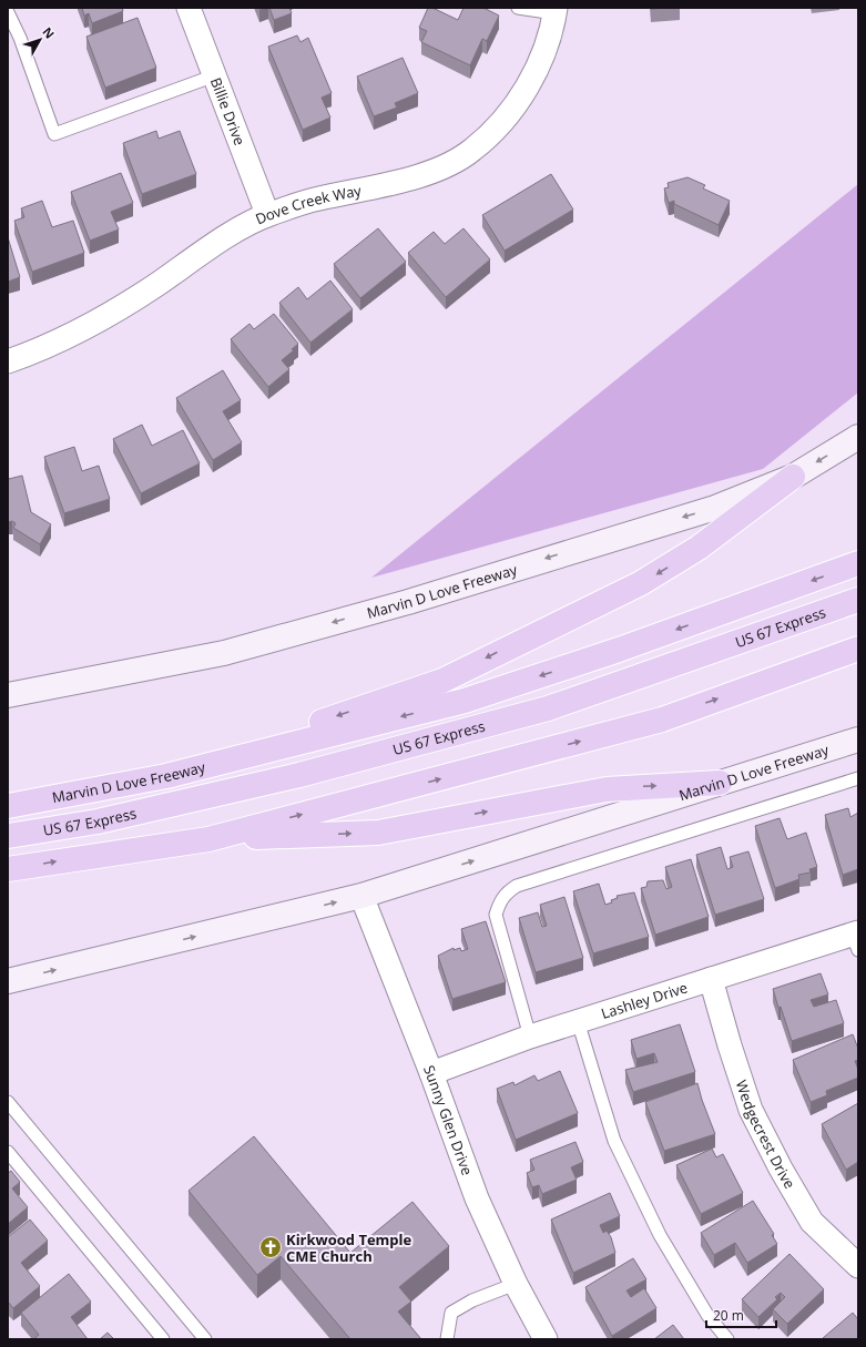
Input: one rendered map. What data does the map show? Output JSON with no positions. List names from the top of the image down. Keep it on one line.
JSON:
{"streets":{"highway":["Marvin D Love Freeway","US 67 Express"],"street":["Billie Drive","Dove Creek Way","Lashley Drive","Sunny Glen Drive","Wedgecrest Drive"]},"crossings":[["Billie Drive","Dove Creek Way"],["Marvin D Love Freeway","Sunny Glen Drive"],["Lashley Drive","Sunny Glen Drive"],["Lashley Drive","Wedgecrest Drive"]],"places":{"church":["Kirkwood Temple CME Church"]},"scale_bar":"20 m","north":"top right"}
